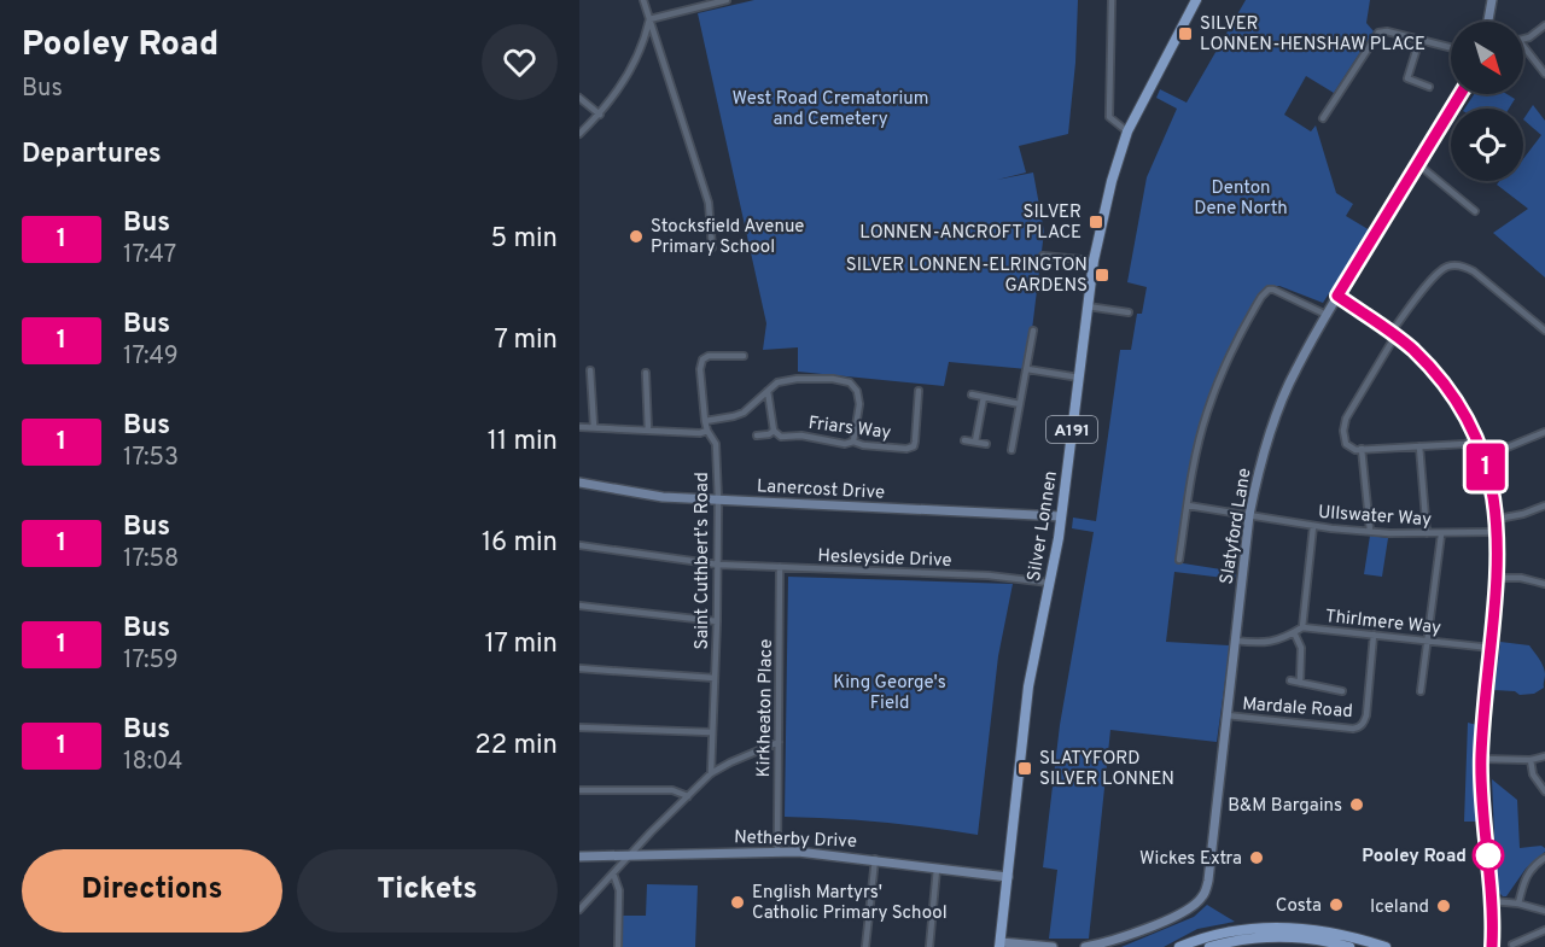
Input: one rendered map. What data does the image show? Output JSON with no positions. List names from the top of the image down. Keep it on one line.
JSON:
{"streets":{"main road":["A191","Silver Lonnen"],"street":["Friars Way","Lanercost Drive","Ullswater Way","Slatyford Lane","Hesleyside Drive","Saint Cuthbert's Road","Thirlmere Way","Mardale Road","Kirkheaton Place","Netherby Drive"]},"crossings":[["Lanercost Drive","Silver Lonnen"],["Lanercost Drive","Saint Cuthbert's Road"],["Ullswater Way","Slatyford Lane"],["Silver Lonnen","Hesleyside Drive"],["Silver Lonnen","Netherby Drive"],["Slatyford Lane","Thirlmere Way"],["Slatyford Lane","Mardale Road"],["Hesleyside Drive","Saint Cuthbert's Road"],["Hesleyside Drive","Kirkheaton Place"],["Thirlmere Way","Mardale Road"],["Kirkheaton Place","Netherby Drive"]],"parks":["West Road Crematorium and Cemetery","Denton Dene North","King George's Field"],"places":{"transit":["SILVER LONNEN-HENSHAW PLACE","SILVER LONNEN-ANCROFT PLACE","SILVER LONNEN-ELRINGTON GARDENS","SLATYFORD SILVER LONNEN"],"other":["Stocksfield Avenue Primary School","B&M Bargains","Pooley Road","Wickes Extra","English Martyrs' Catholic Primary School","Costa","Iceland"]},"lines":["bus line 1"],"north":"bottom right","page":{"heading":[["Pooley Road","Bus"],"Departures"],"on_map":"1","list":[{"mark":"1","name":"Bus","note":"17:47","value":"5 min"},{"mark":"1","name":"Bus","note":"17:49","value":"7 min"},{"mark":"1","name":"Bus","note":"17:53","value":"11 min"},{"mark":"1","name":"Bus","note":"17:58","value":"16 min"},{"mark":"1","name":"Bus","note":"17:59","value":"17 min"},{"mark":"1","name":"Bus","note":"18:04","value":"22 min"}],"buttons":["Directions","Tickets"]}}
